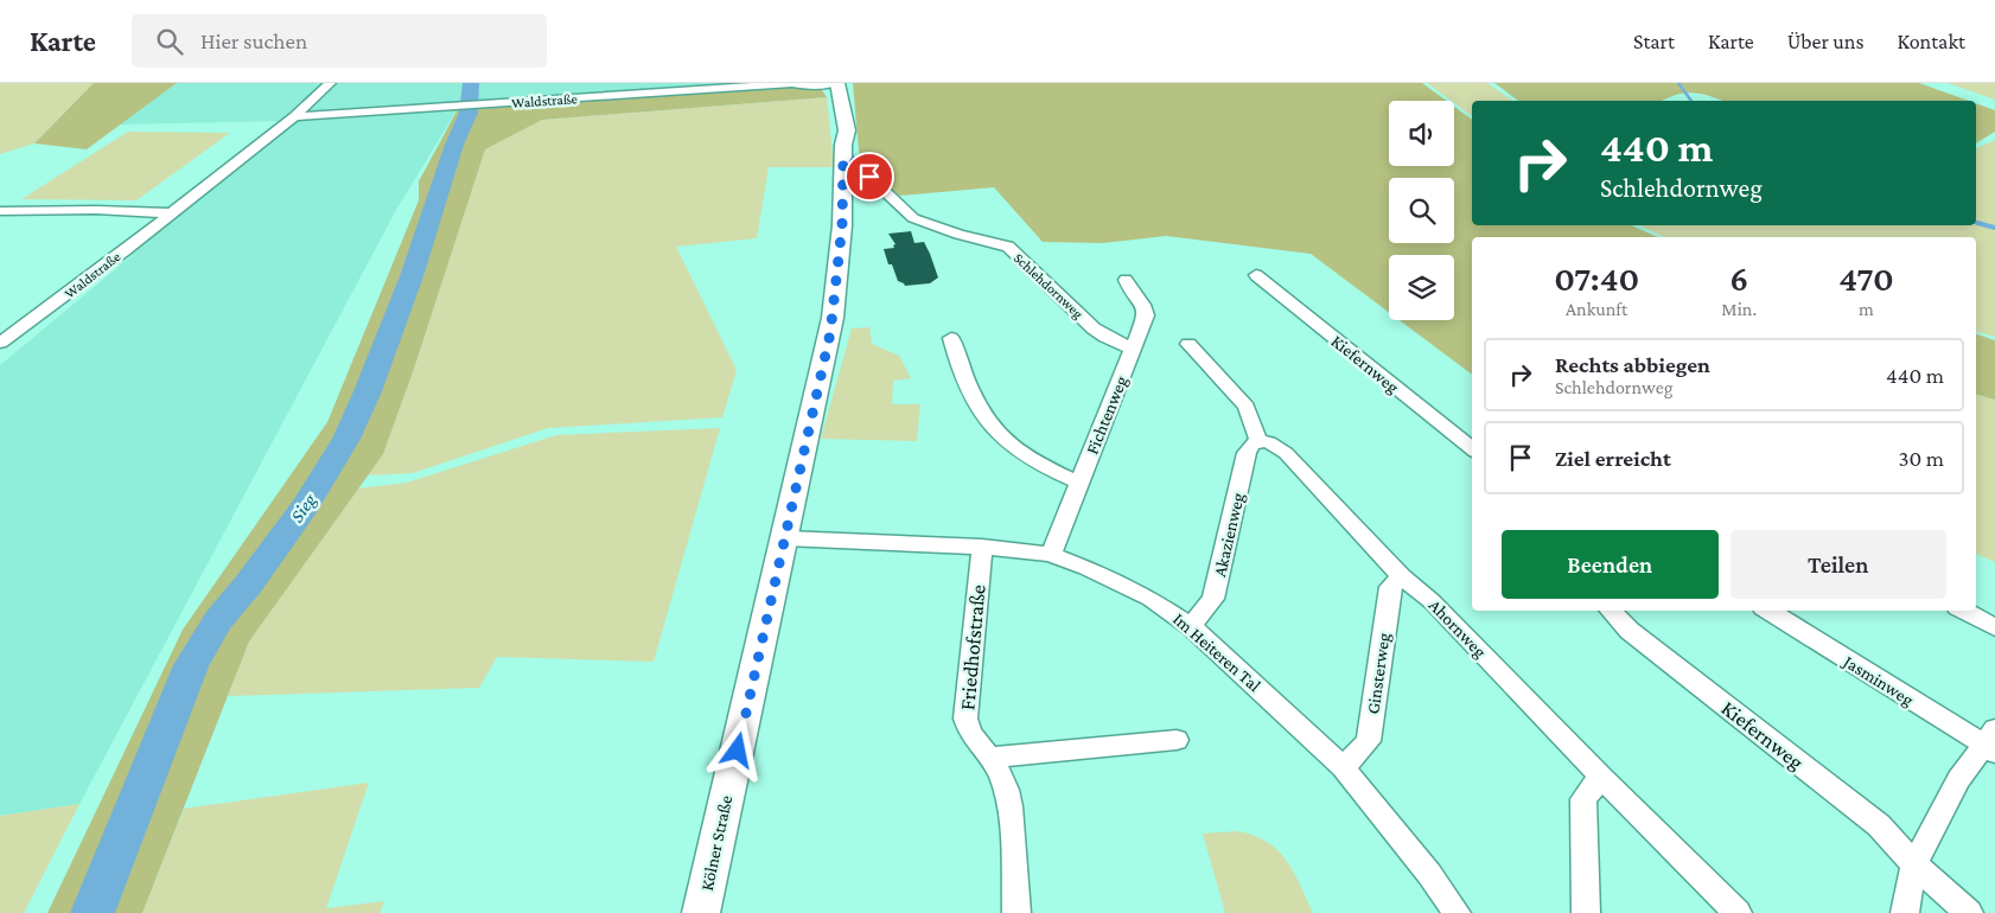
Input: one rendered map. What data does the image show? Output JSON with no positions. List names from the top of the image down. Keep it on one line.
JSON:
{"streets":{"main road":["Kölner Straße"],"street":["Waldstraße","Schlehdornweg","Kiefernweg","Fichtenweg","Akazienweg","Ahornweg","Friedhofstraße","Im Heiteren Tal","Ginsterweg","Jasminweg"]},"crossings":[["Schlehdornweg","Fichtenweg"],["Schlehdornweg","Kölner Straße"],["Fichtenweg","Im Heiteren Tal"],["Akazienweg","Ahornweg"],["Akazienweg","Im Heiteren Tal"],["Ahornweg","Ginsterweg"],["Friedhofstraße","Im Heiteren Tal"],["Im Heiteren Tal","Ginsterweg"],["Im Heiteren Tal","Kölner Straße"]],"water":["Sieg"],"page":{"header":"Karte","search":"Hier suchen","nav":["Start","Karte","Über uns","Kontakt"],"turn":["440 m","Schlehdornweg"],"eta":["07:40","Ankunft","6","Min.","470","m"],"list":[{"name":"Rechts abbiegen","note":"Schlehdornweg","value":"440 m"},{"name":"Ziel erreicht","value":"30 m"}],"buttons":["Beenden","Teilen"]}}
